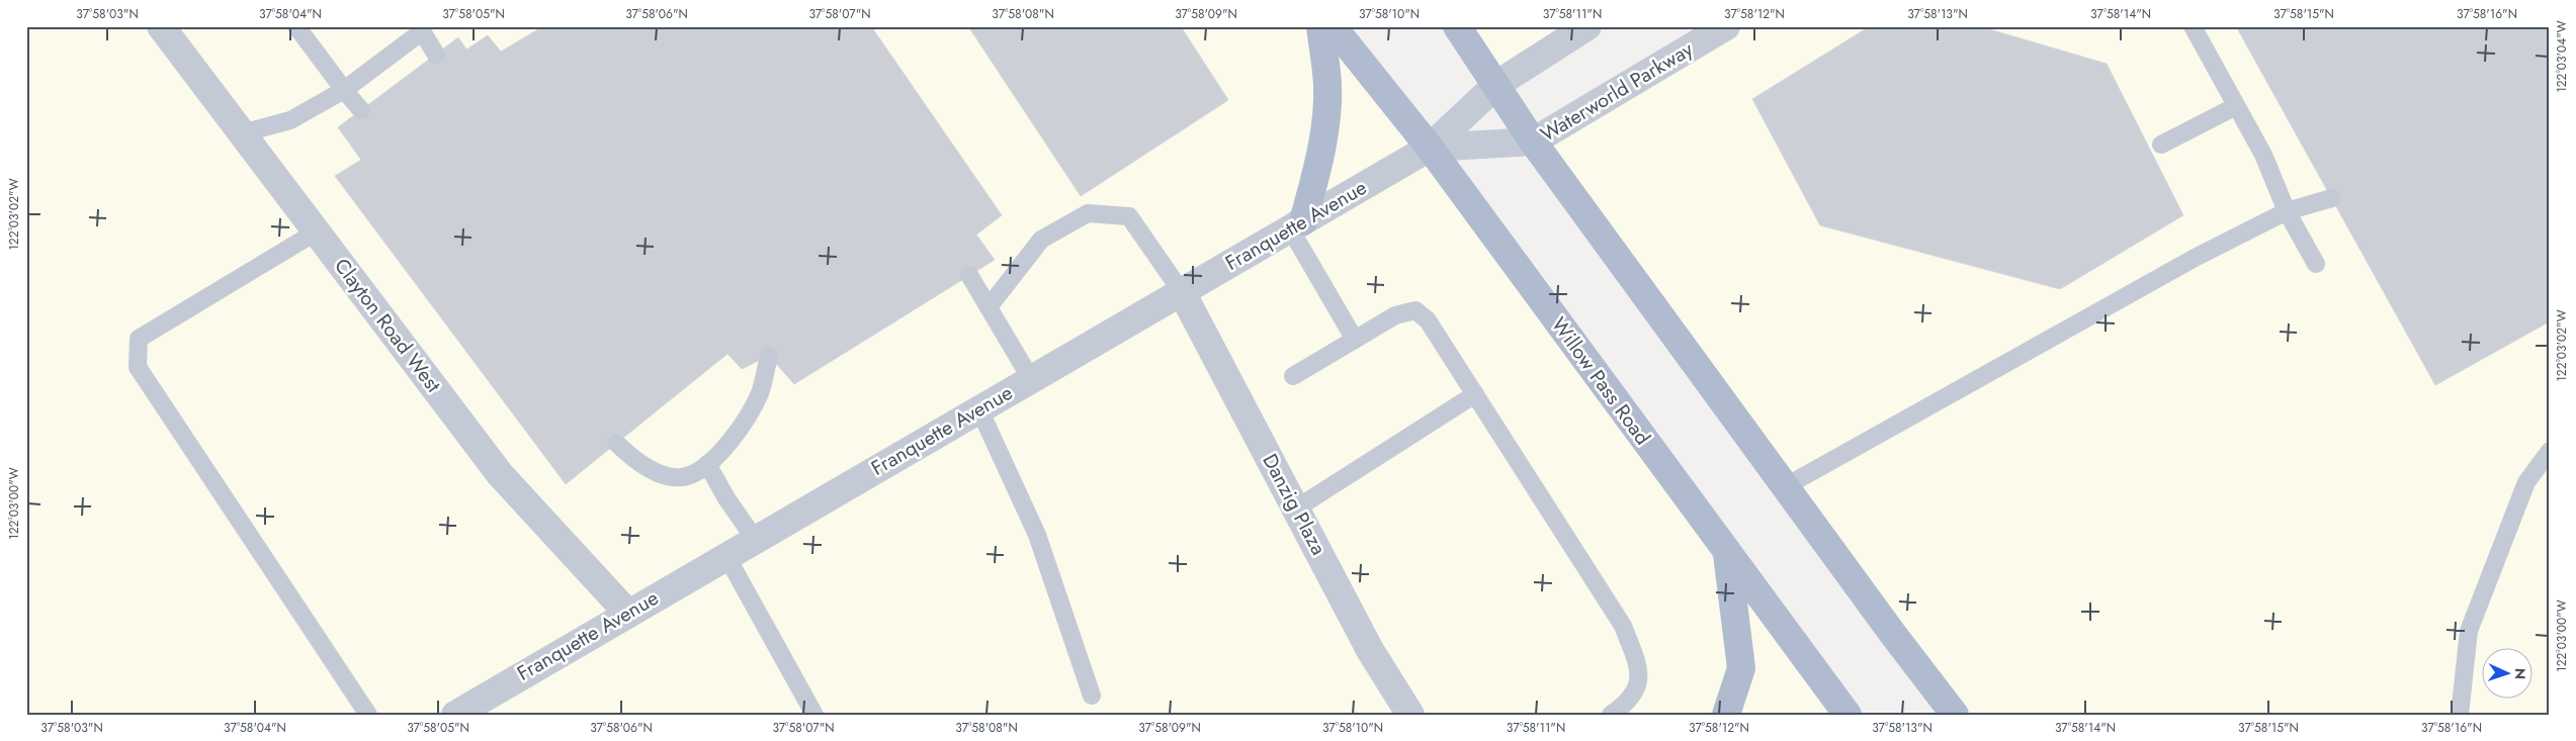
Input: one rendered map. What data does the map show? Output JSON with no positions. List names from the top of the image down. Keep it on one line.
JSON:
{"streets":{"main road":["Willow Pass Road"],"street":["Waterworld Parkway","Franquette Avenue","Clayton Road West","Danzig Plaza"]},"crossings":[["Waterworld Parkway","Franquette Avenue"],["Waterworld Parkway","Willow Pass Road"],["Franquette Avenue","Clayton Road West"],["Franquette Avenue","Willow Pass Road"],["Franquette Avenue","Danzig Plaza"]],"north":"right","coordinates":["37°58'03\"N","37°58'04\"N","37°58'05\"N","37°58'06\"N","37°58'07\"N","37°58'08\"N","37°58'09\"N","37°58'10\"N","37°58'11\"N","37°58'12\"N","37°58'13\"N","37°58'14\"N","37°58'15\"N","37°58'16\"N","122°03'04\"W","122°03'02\"W","122°03'00\"W"]}
